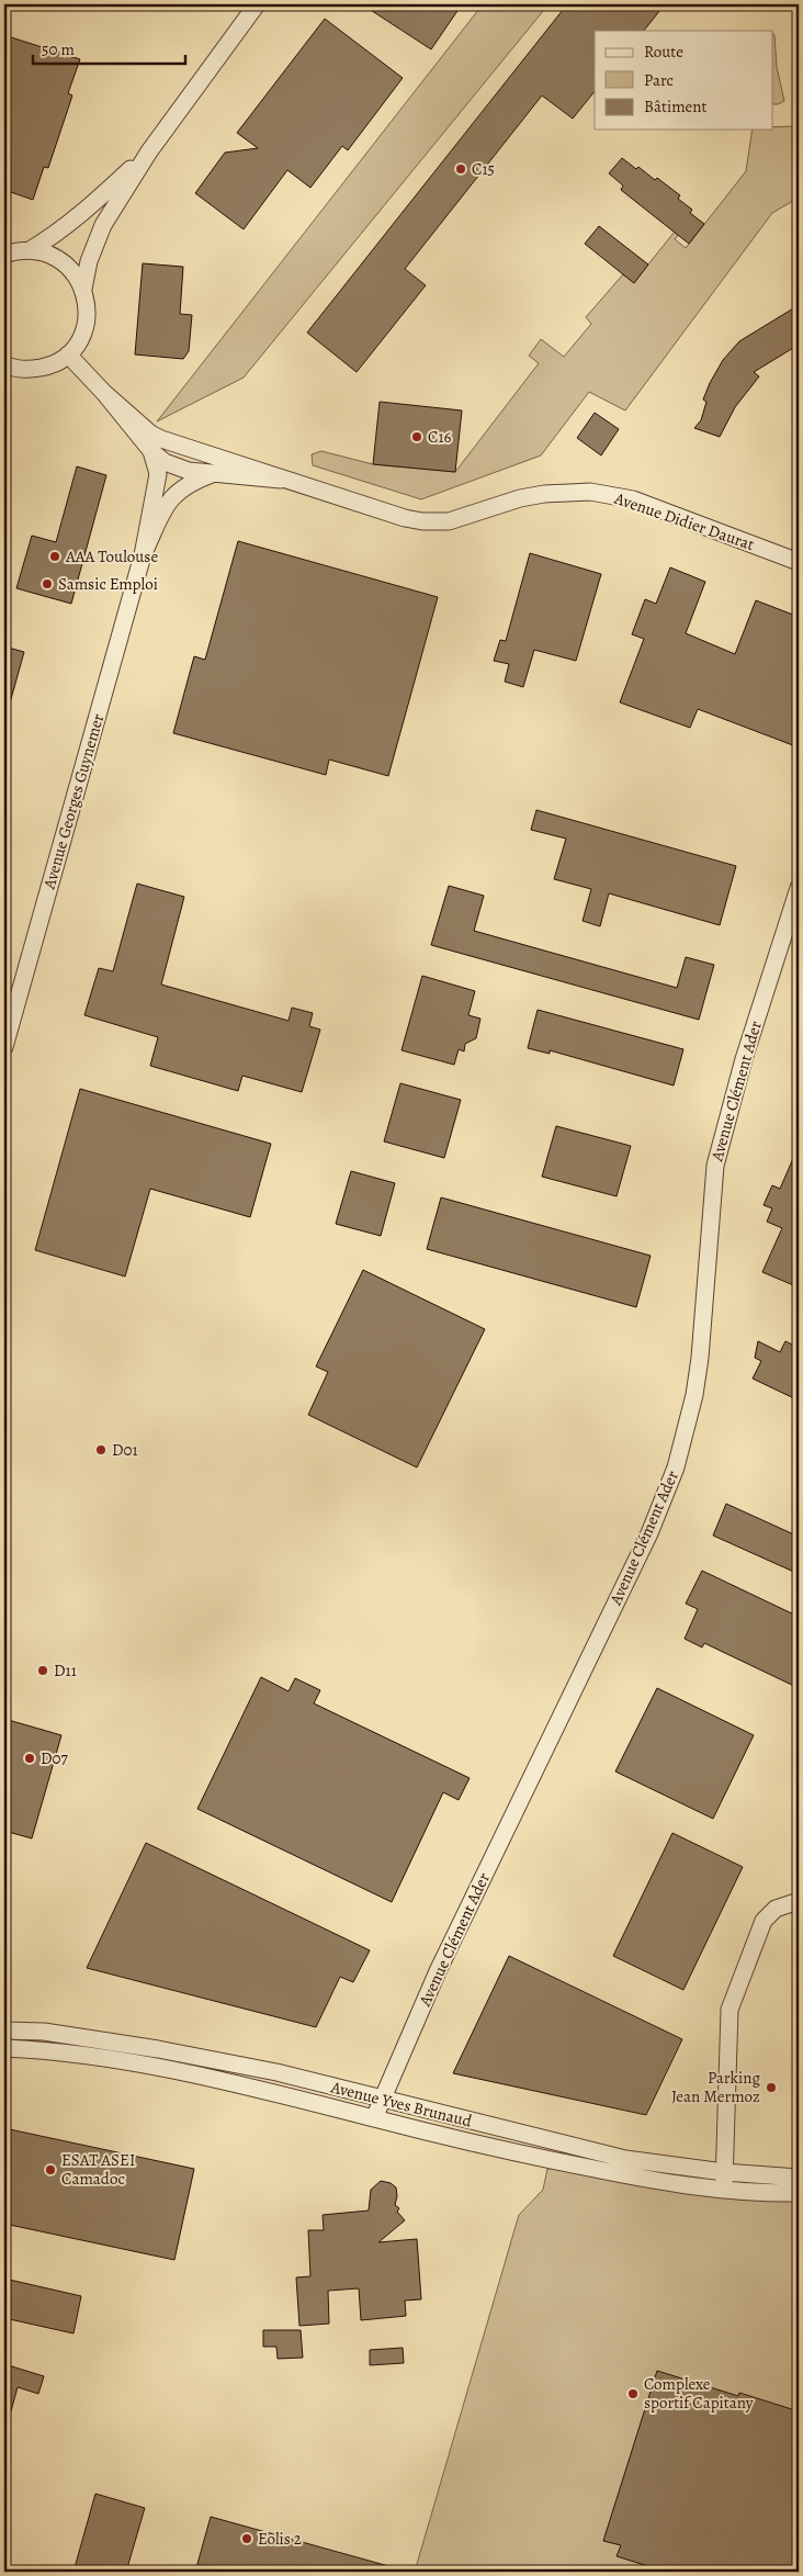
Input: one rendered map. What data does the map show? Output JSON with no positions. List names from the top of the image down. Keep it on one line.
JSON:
{"streets":{"street":["Avenue Didier Daurat","Avenue Georges Guynemer","Avenue Clément Ader","Avenue Yves Brunaud"]},"crossings":[["Avenue Didier Daurat","Avenue Georges Guynemer"],["Avenue Clément Ader","Avenue Yves Brunaud"]],"places":["C15","C16","AAA Toulouse","Samsic Emploi","D01","D11","D07","Parking Jean Mermoz","ESAT ASEI Camadoc","Complexe sportif Capitany","Eolis 2"],"legend":["Route","Parc","Bâtiment"],"scale_bar":"50 m"}
